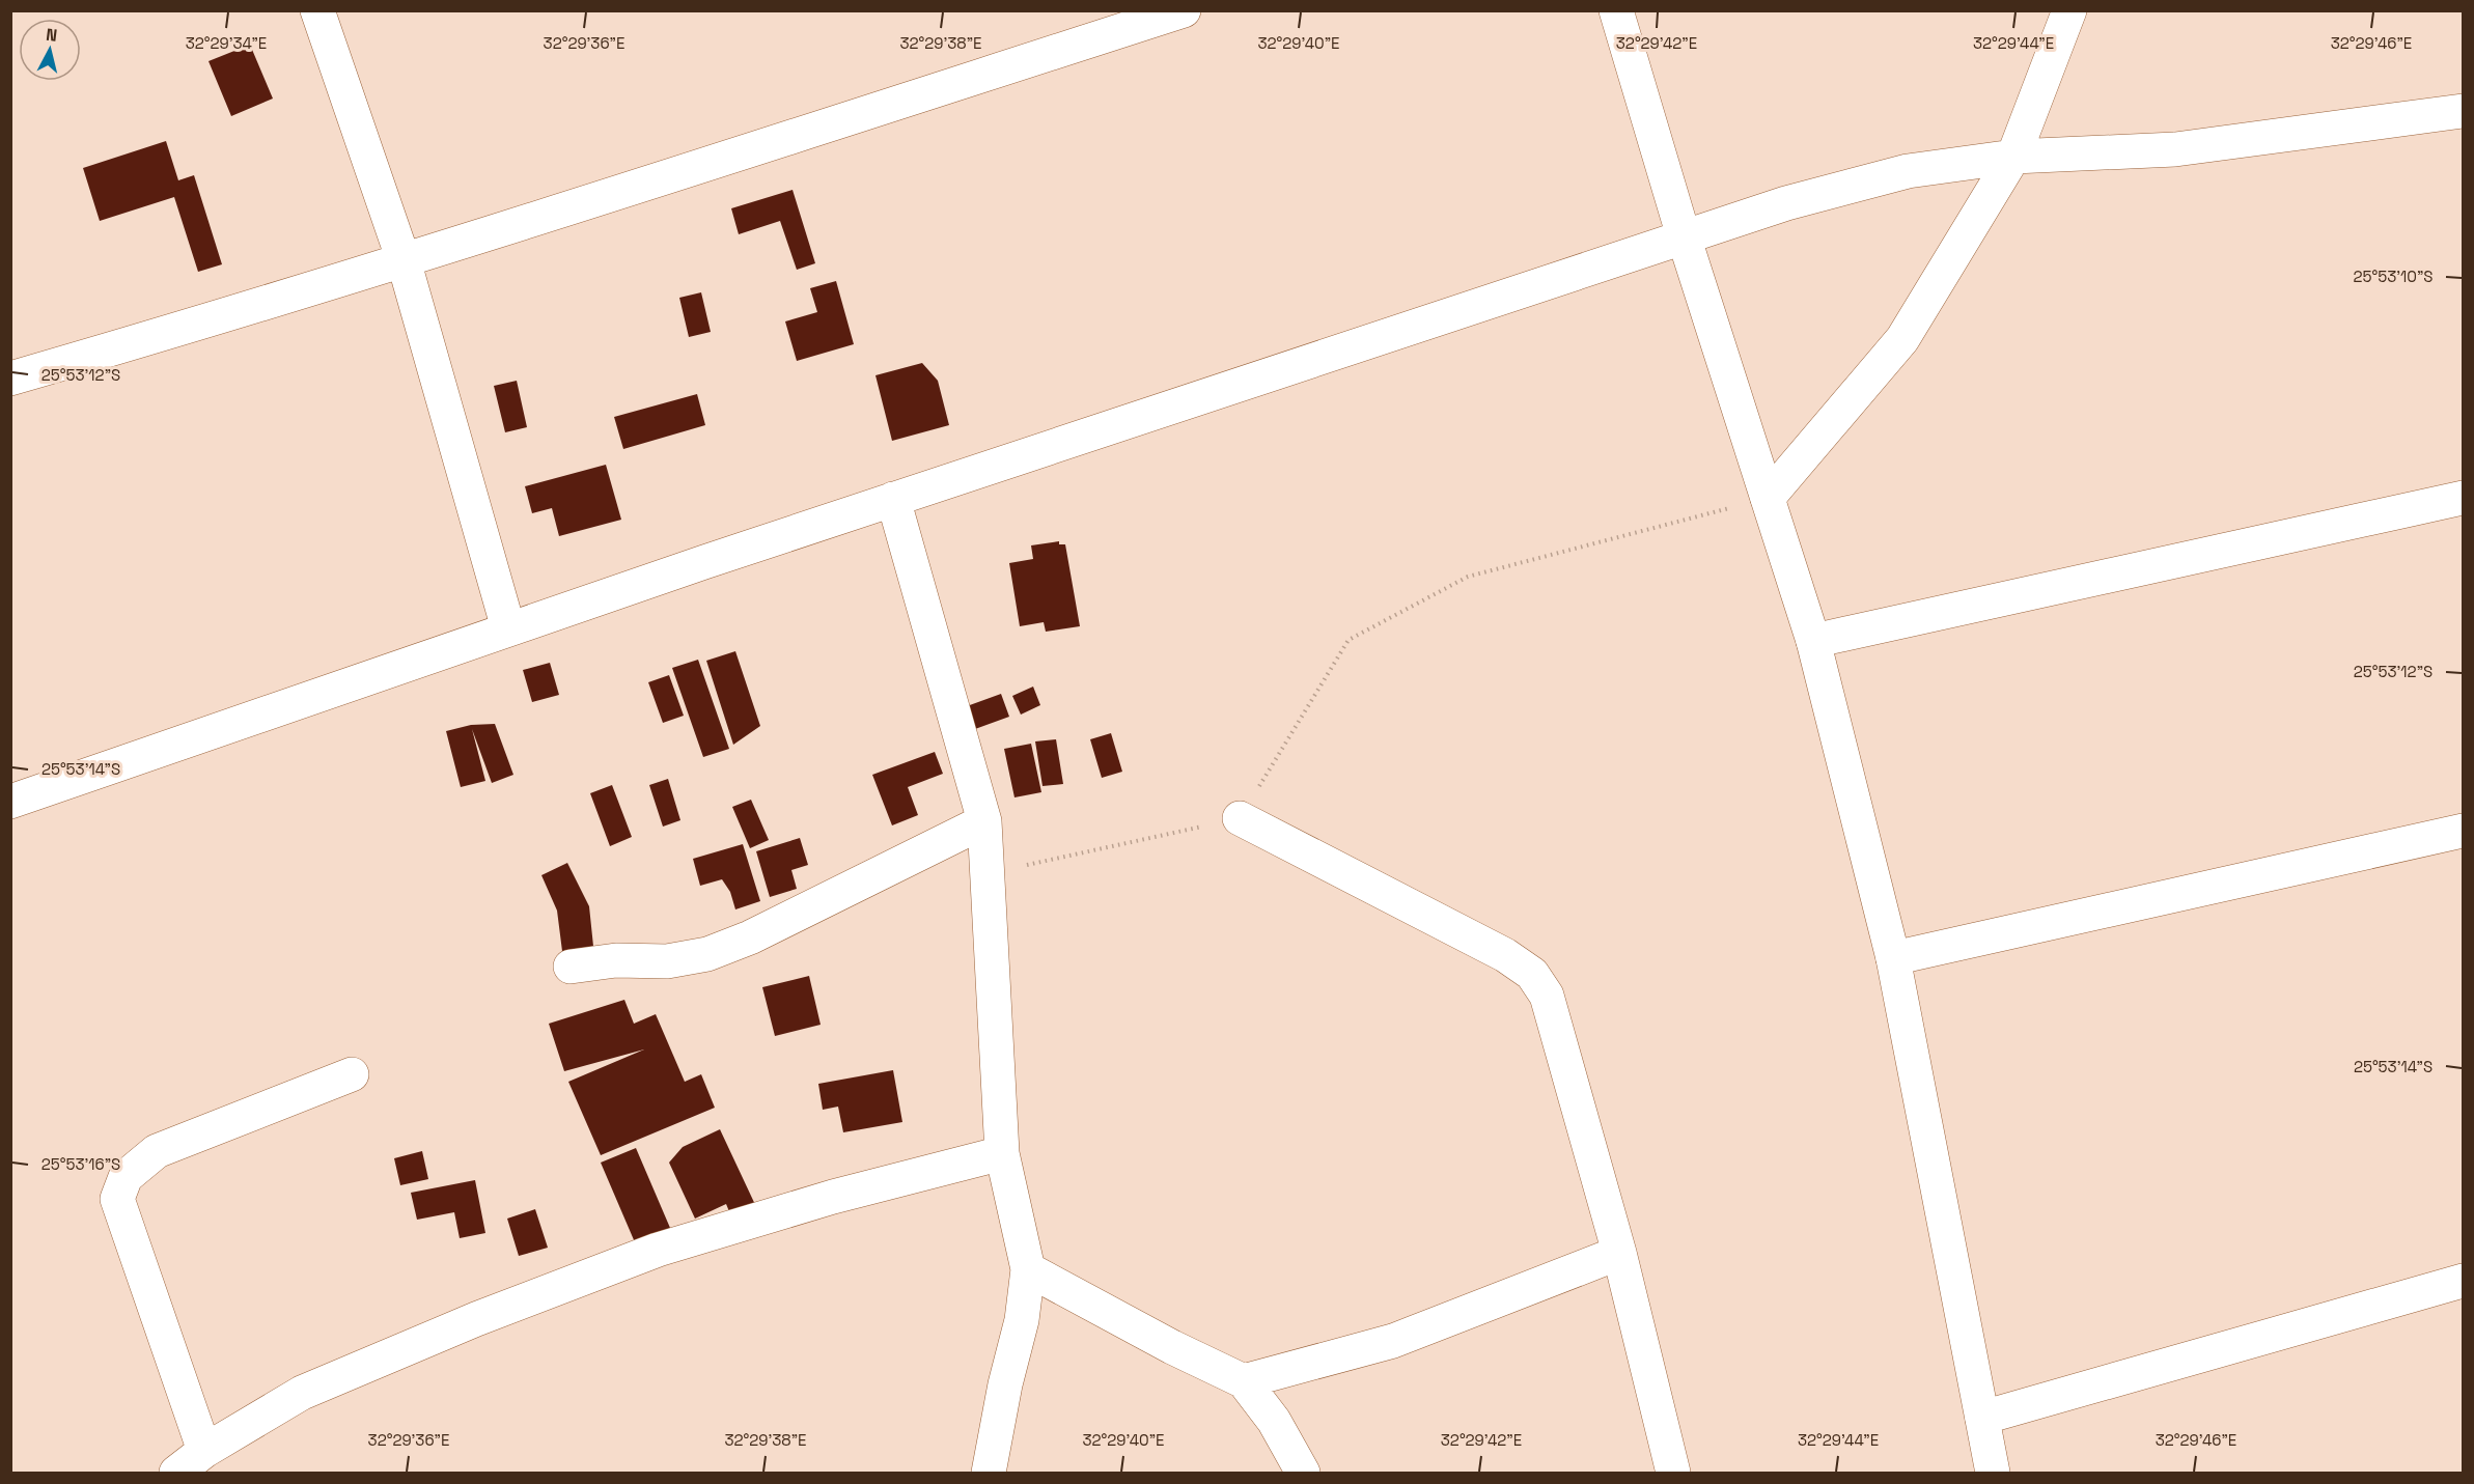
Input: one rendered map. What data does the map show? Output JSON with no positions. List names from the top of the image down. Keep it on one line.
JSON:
{"north":"top","coordinates":["32°29'34\"E","32°29'36\"E","32°29'38\"E","32°29'40\"E","32°29'42\"E","32°29'44\"E","32°29'46\"E","25°53'10\"S","25°53'12\"S","25°53'14\"S","25°53'16\"S"]}
